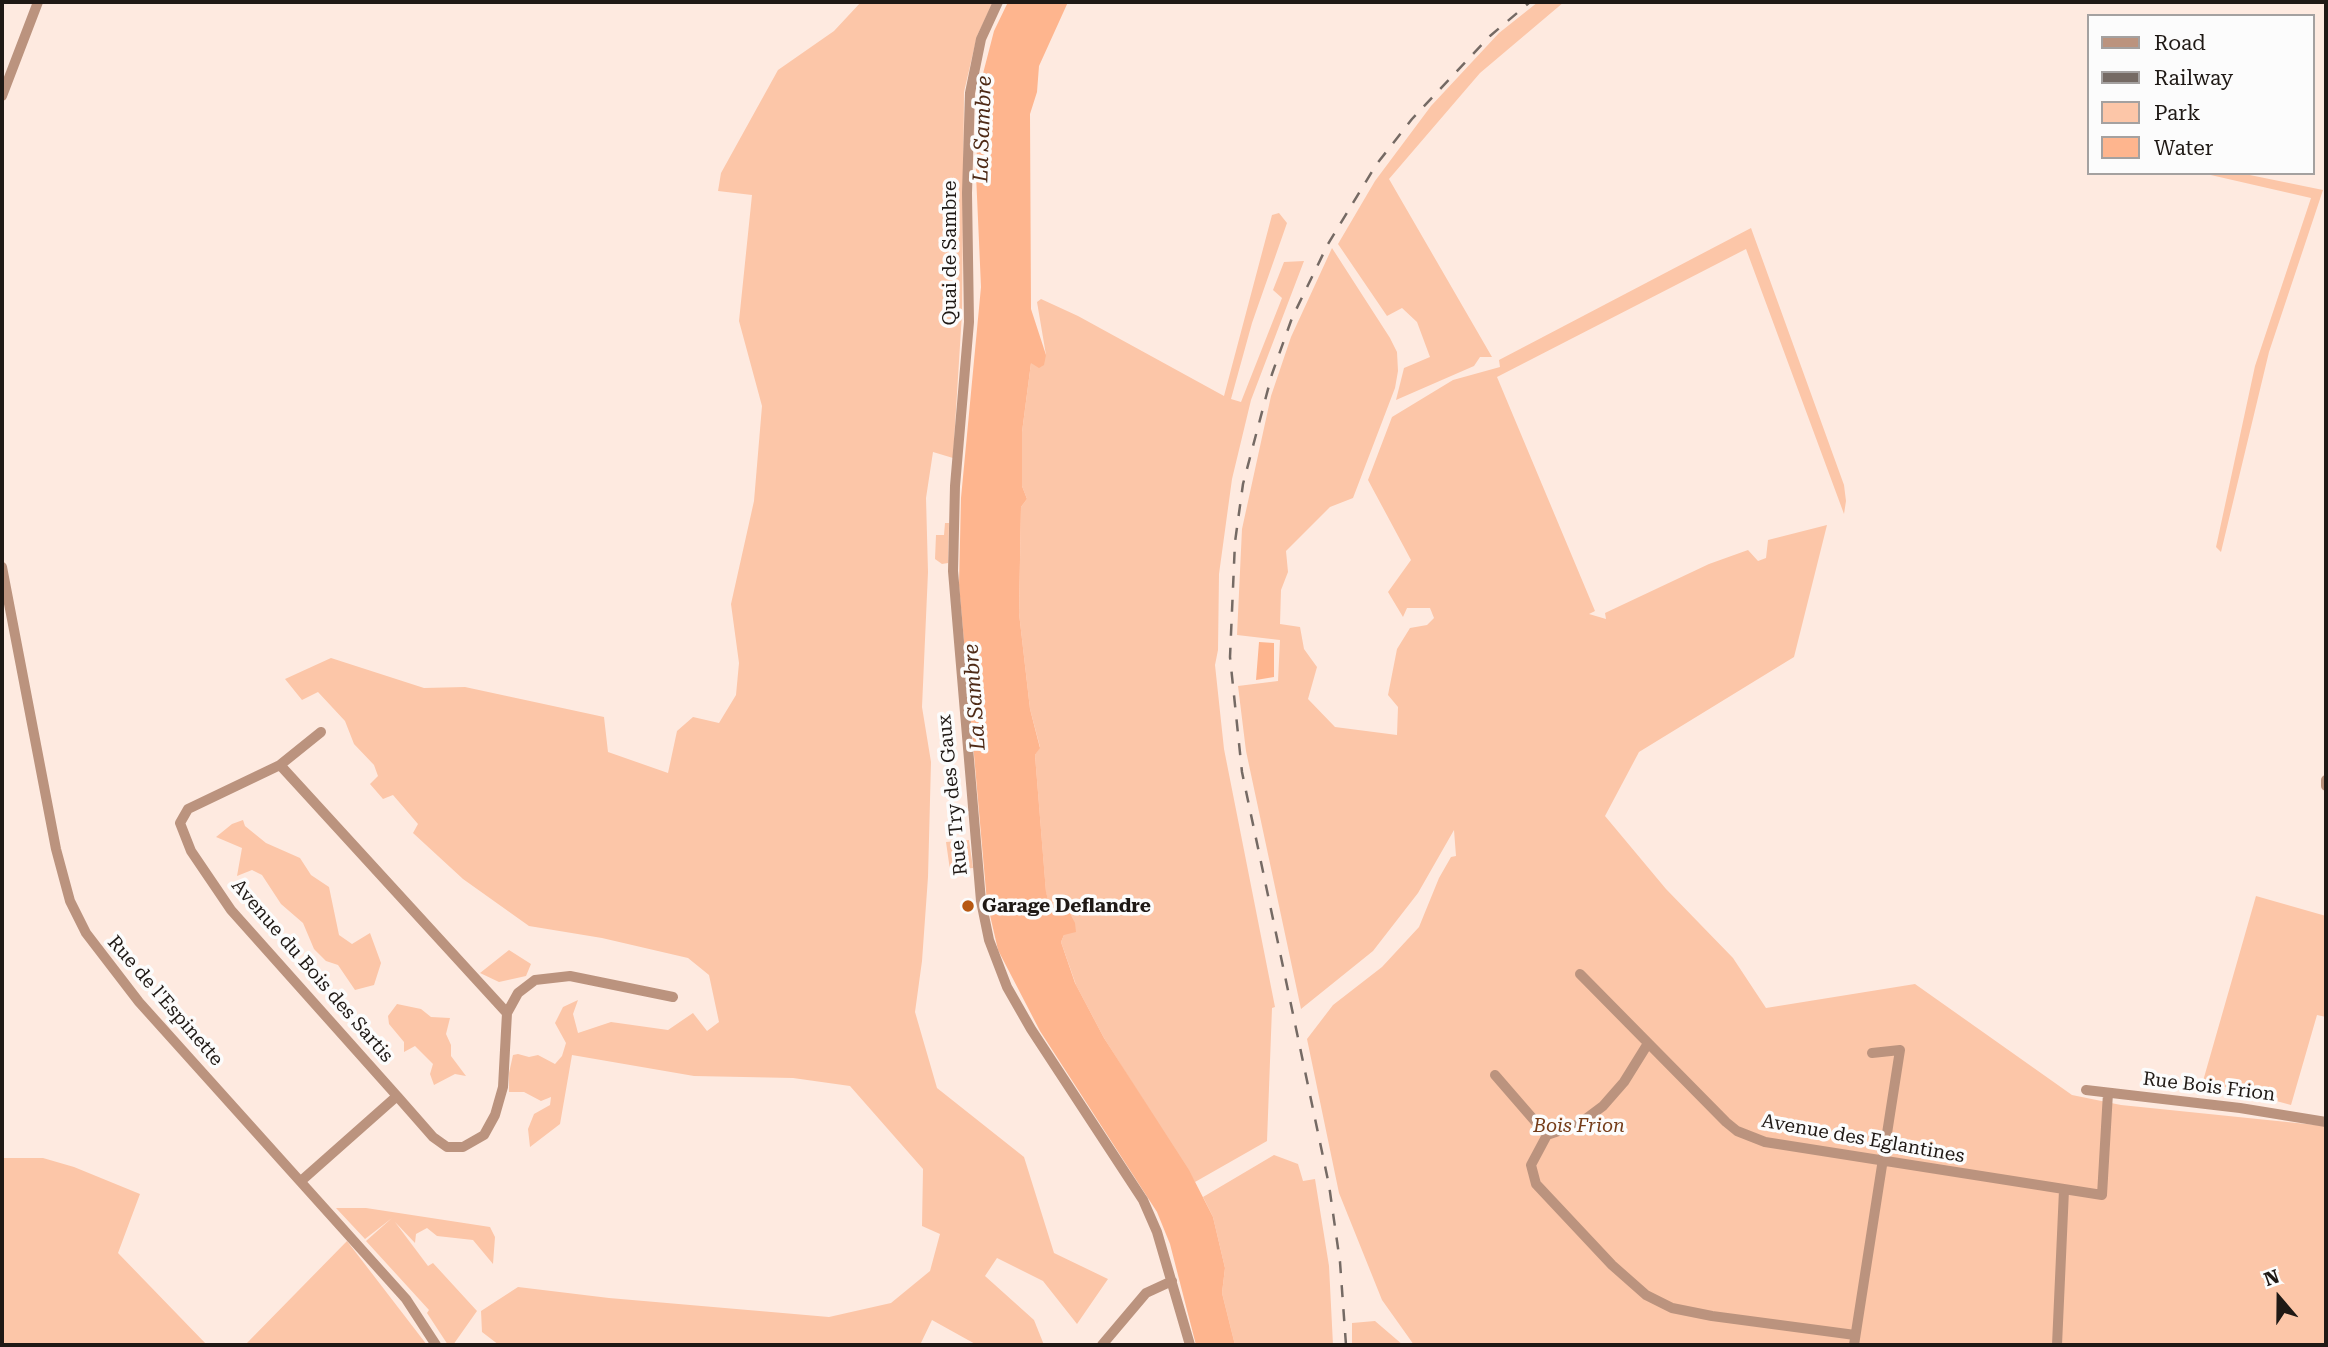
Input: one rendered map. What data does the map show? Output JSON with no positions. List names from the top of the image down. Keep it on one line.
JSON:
{"streets":{"street":["Quai de Sambre","Rue Try des Gaux","Avenue du Bois des Sartis","Rue de l'Espinette","Rue Bois Frion","Avenue des Eglantines"]},"crossings":[["Quai de Sambre","Rue Try des Gaux"],["Rue Bois Frion","Avenue des Eglantines"]],"water":["La Sambre"],"parks":["Bois Frion"],"places":["Garage Deflandre"],"legend":["Road","Railway","Park","Water"],"north":"top"}
